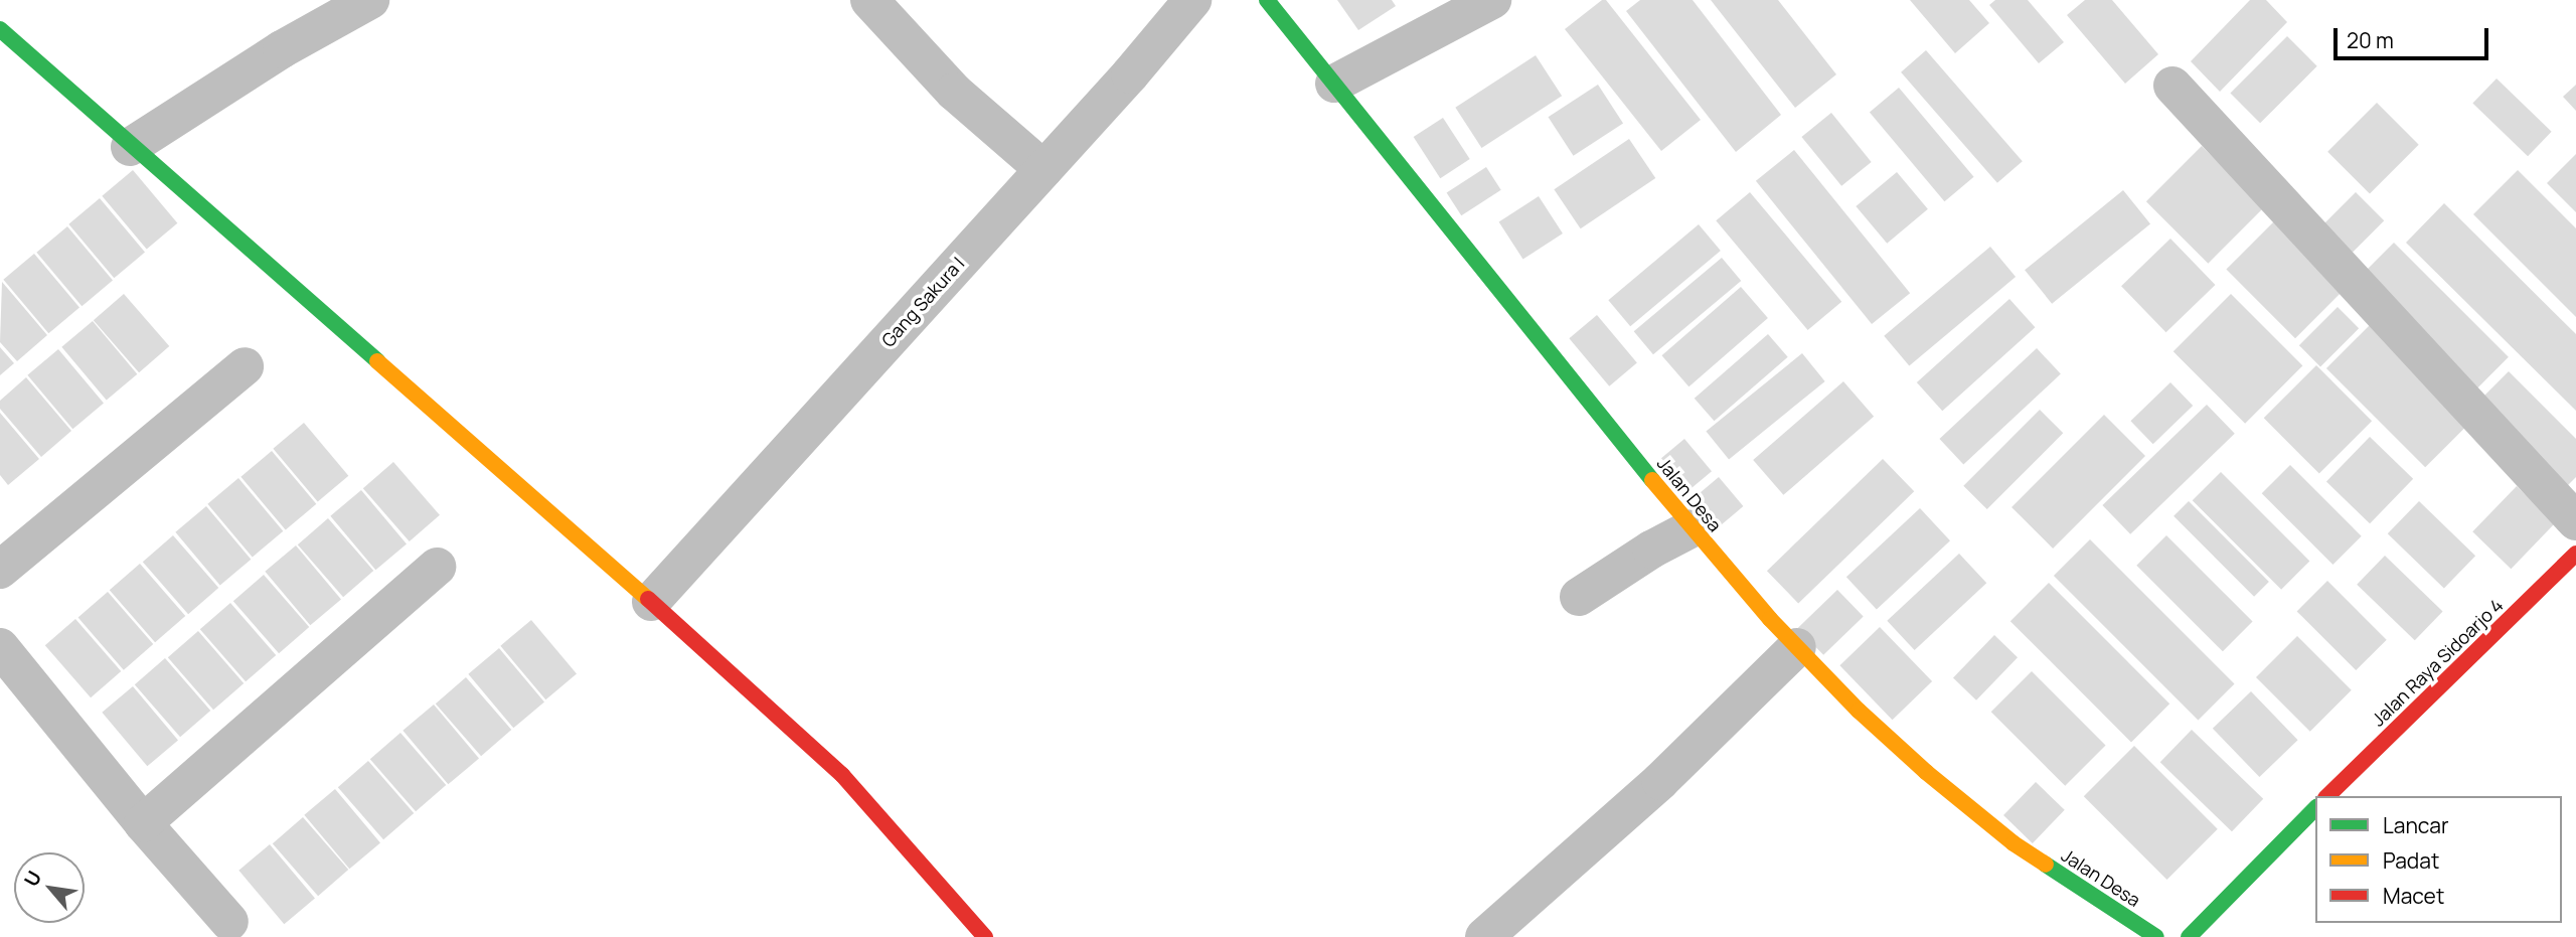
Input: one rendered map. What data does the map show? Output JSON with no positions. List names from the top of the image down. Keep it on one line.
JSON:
{"streets":{"street":["Gang Sakura I","Jalan Desa","Jalan Raya Sidoarjo 4"]},"legend":["Lancar","Padat","Macet"],"scale_bar":"20 m","north":"top left"}
